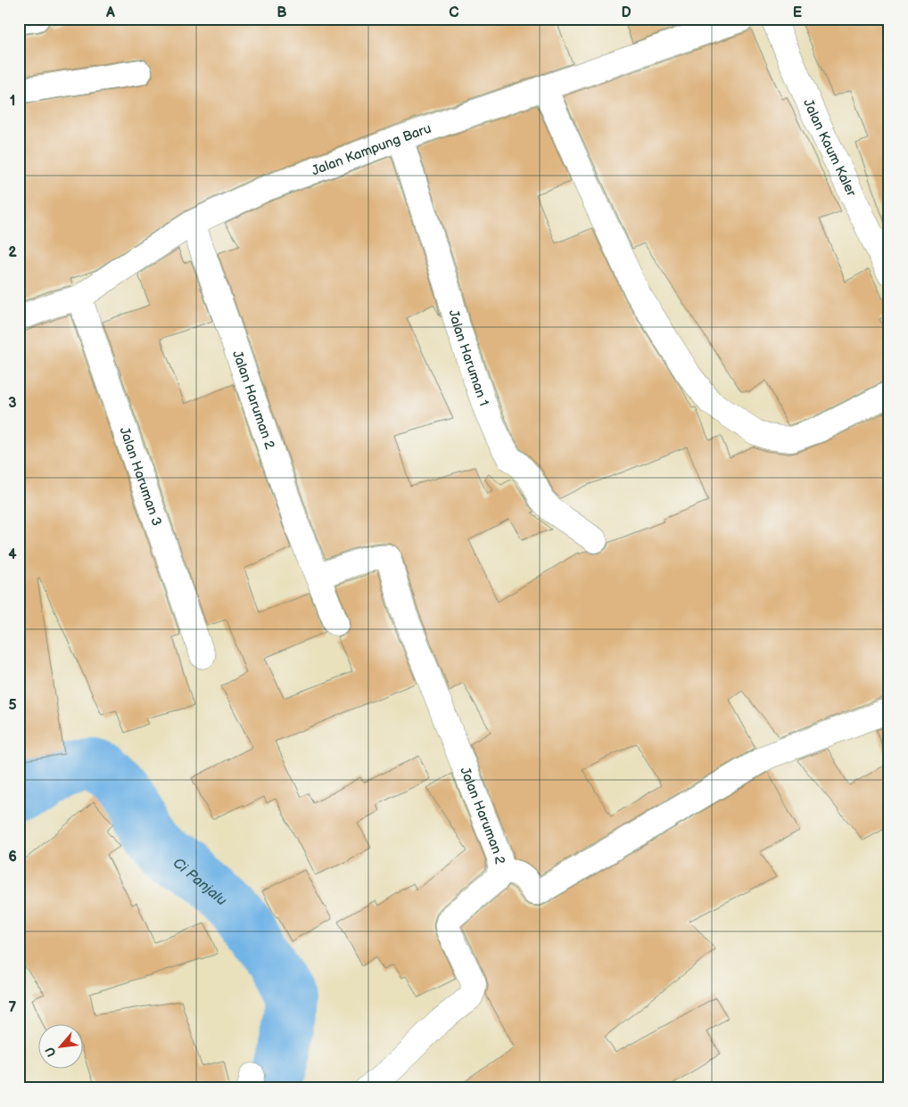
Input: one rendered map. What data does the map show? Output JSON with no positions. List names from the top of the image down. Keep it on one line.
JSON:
{"streets":{"street":["Jalan Kaum Kaler","Jalan Kampung Baru","Jalan Haruman 1","Jalan Haruman 2","Jalan Haruman 3"]},"crossings":[["Jalan Kampung Baru","Jalan Haruman 1"],["Jalan Kampung Baru","Jalan Haruman 2"],["Jalan Kampung Baru","Jalan Haruman 3"]],"water":["Ci Panjalu"],"north":"bottom left","grid":{"columns":["A","B","C","D","E"],"rows":["1","2","3","4","5","6","7"]}}
